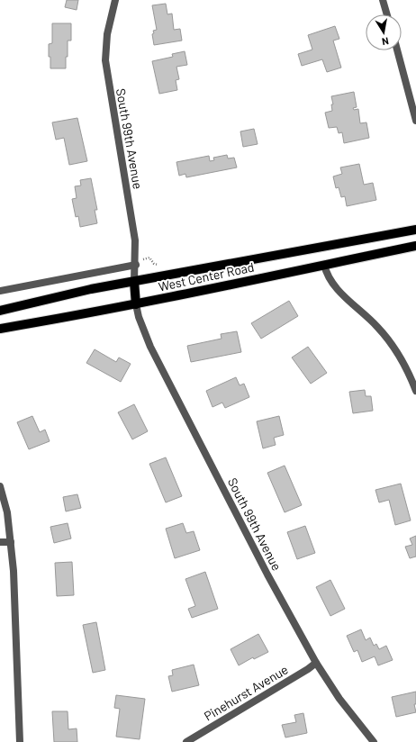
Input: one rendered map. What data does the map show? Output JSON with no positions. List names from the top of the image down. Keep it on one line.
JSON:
{"streets":{"main road":["West Center Road"],"street":["South 99th Avenue","Pinehurst Avenue"]},"crossings":[["South 99th Avenue","West Center Road"],["South 99th Avenue","Pinehurst Avenue"]],"north":"bottom"}
